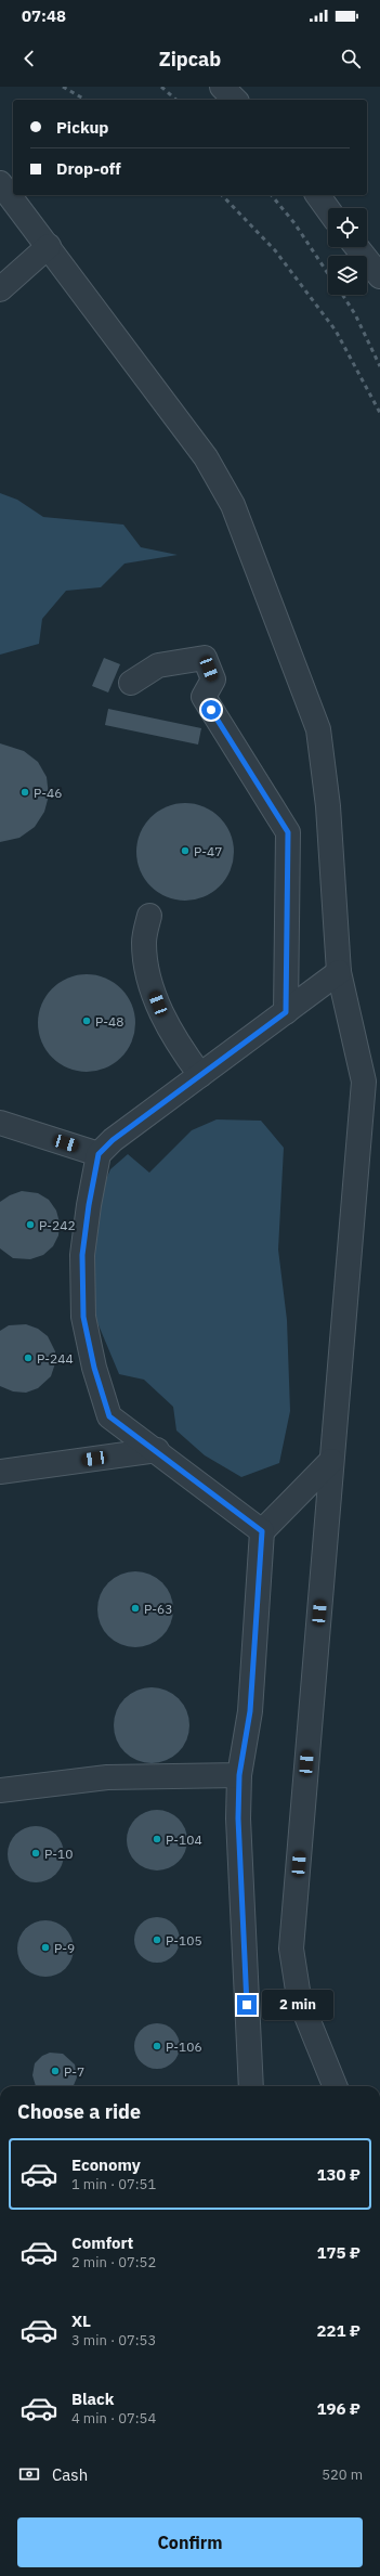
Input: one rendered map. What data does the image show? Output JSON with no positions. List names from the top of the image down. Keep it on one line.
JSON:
{"places":["Р-46","Р-47","Р-48","Р-242","Р-244","Р-63","Р-104","Р-10","Р-105","Р-9","Р-106","Р-7"],"page":{"status":"07:48","header":"Zipcab","banner":["Pickup","Drop-off"],"bubble":"2 min","heading":"Choose a ride","list":[{"name":"Economy","note":"1 min · 07:51","value":"130 ₽"},{"name":"Comfort","note":"2 min · 07:52","value":"175 ₽"},{"name":"XL","note":"3 min · 07:53","value":"221 ₽"},{"name":"Black","note":"4 min · 07:54","value":"196 ₽"}],"pay":["Cash","520 m"],"buttons":"Confirm"}}
